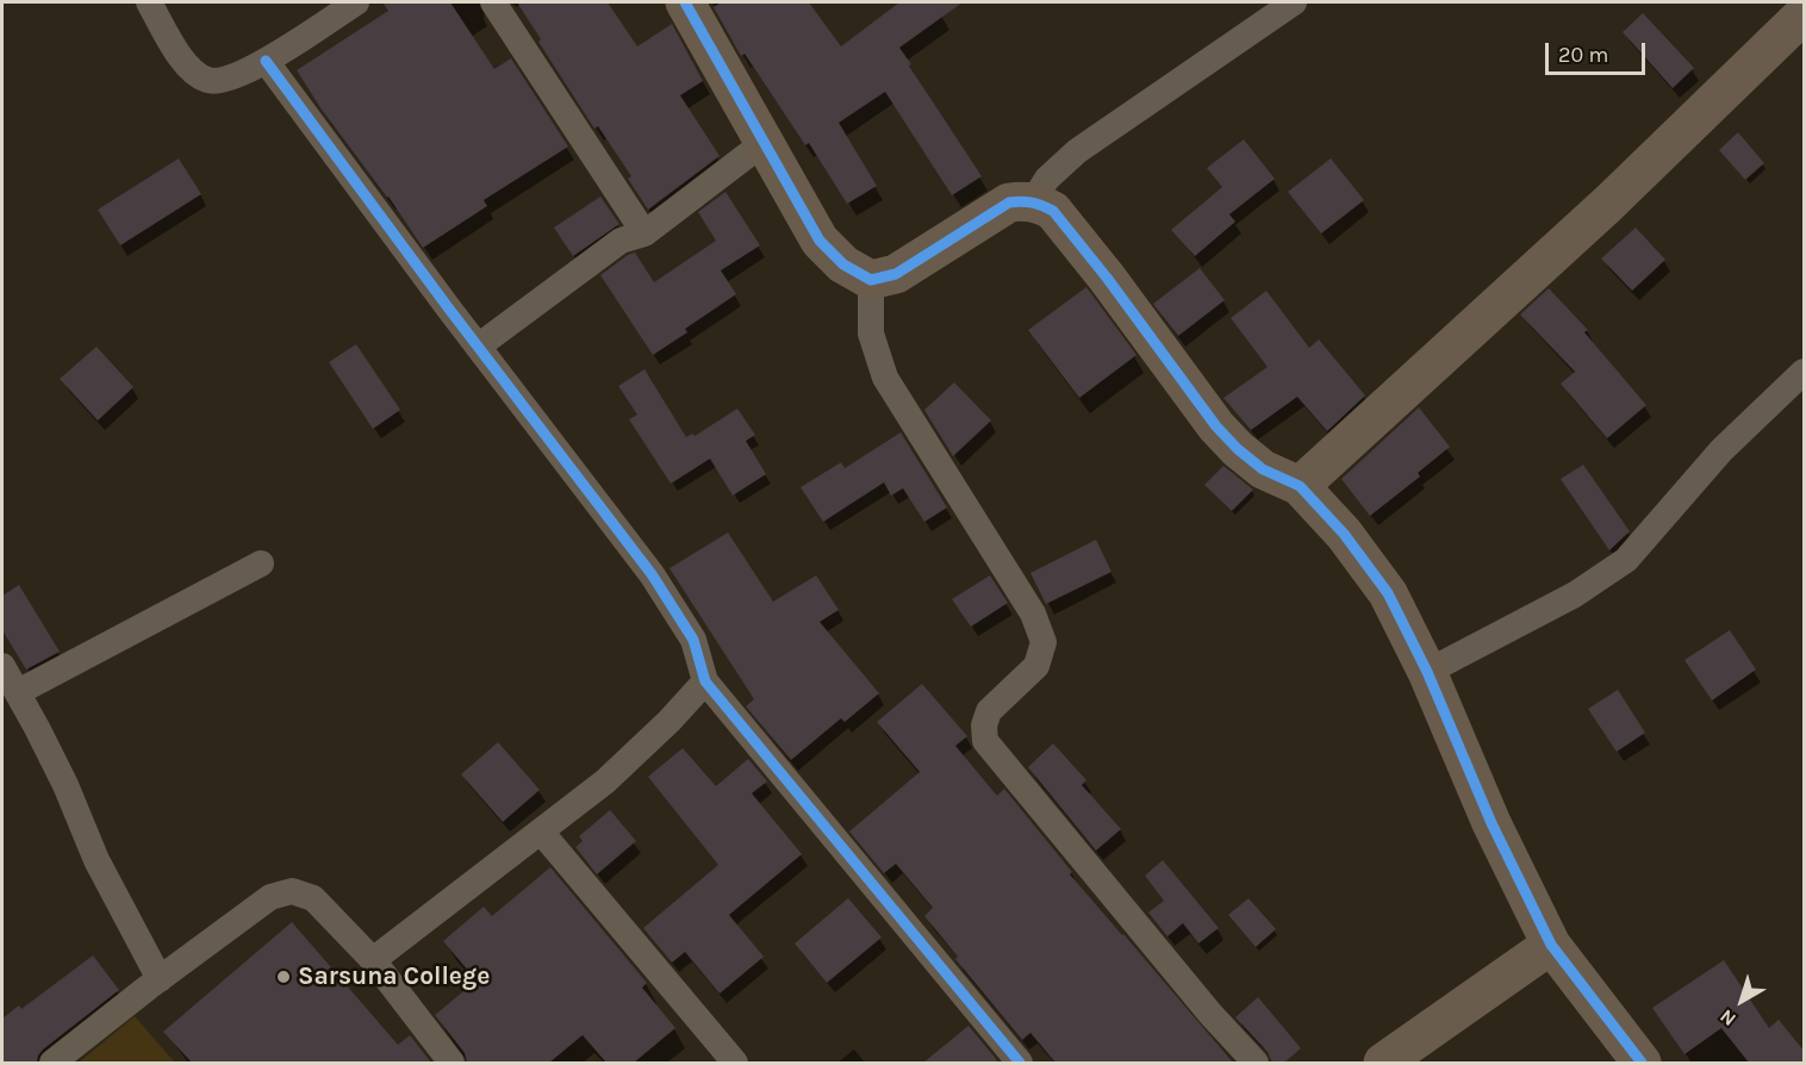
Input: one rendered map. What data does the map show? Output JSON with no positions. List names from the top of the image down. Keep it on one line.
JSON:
{"places":["Sarsuna College"],"scale_bar":"20 m","north":"bottom left"}
